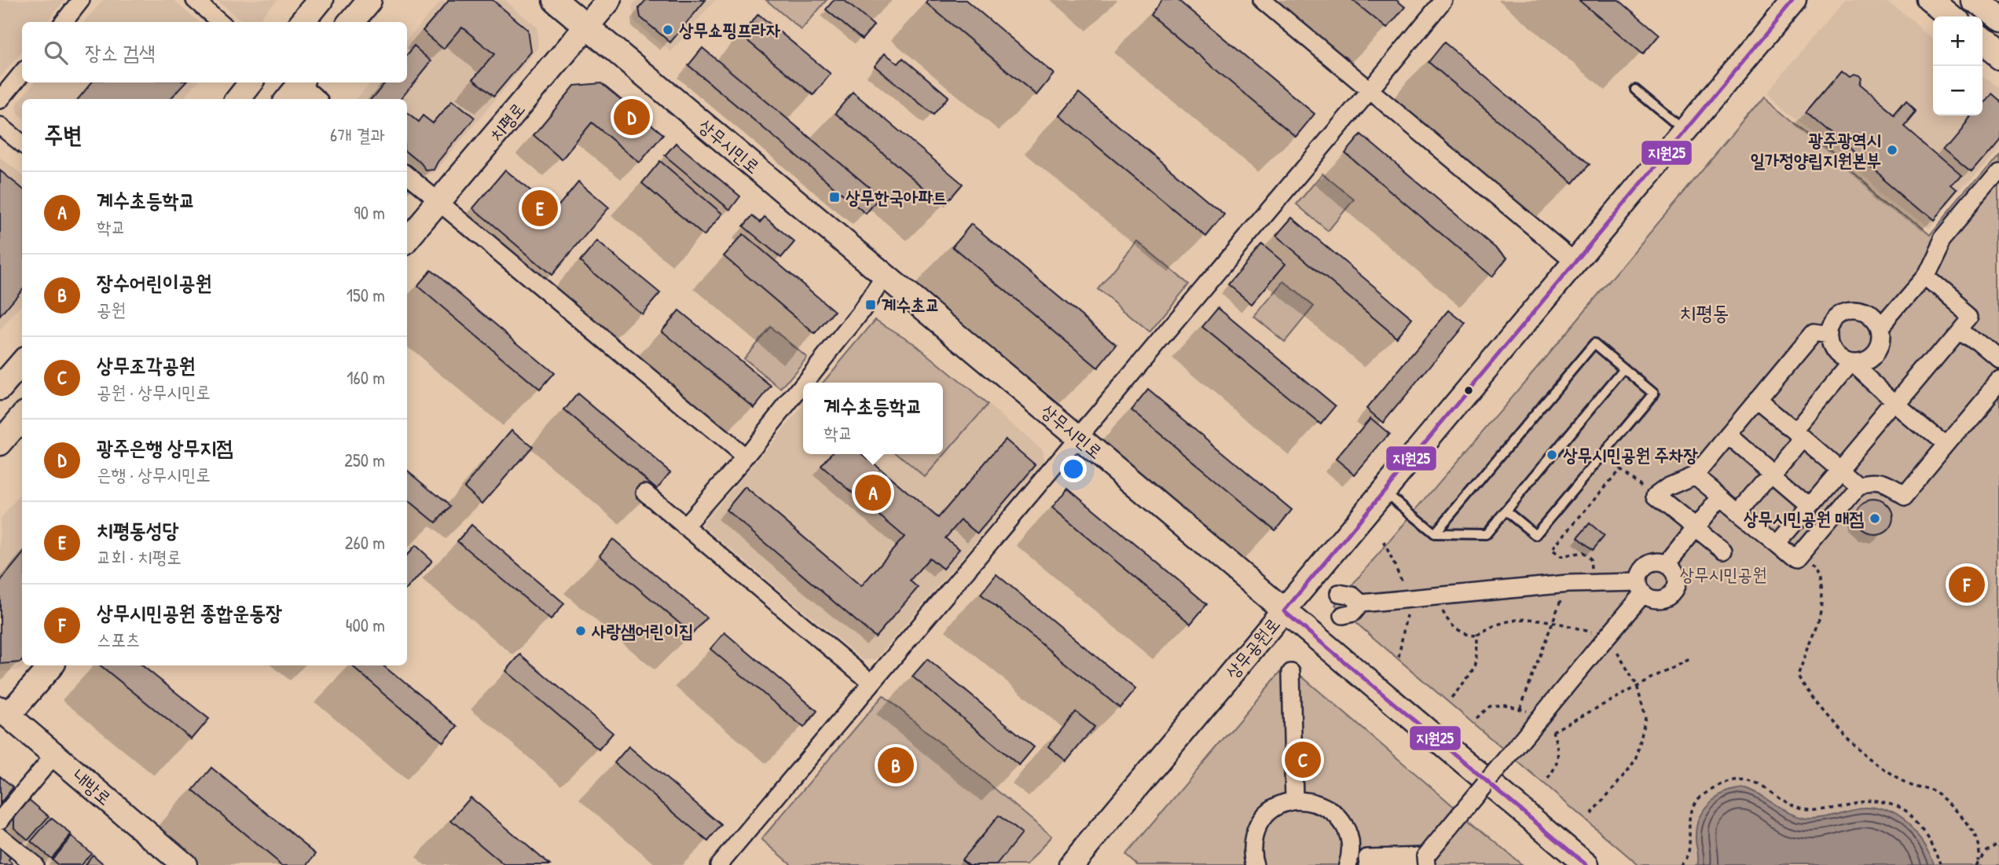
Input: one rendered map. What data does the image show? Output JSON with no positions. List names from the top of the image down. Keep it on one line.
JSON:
{"streets":{"street":["치평로","상무시민로","상무공원로","내방로"]},"crossings":[["치평로","상무시민로"],["상무시민로","상무공원로"]],"districts":["치평동"],"parks":["상무시민공원"],"places":{"other":["상무쇼핑프라자","광주광역시 일가정양립지원본부","상무시민공원 주차장","상무시민공원 매점","사랑샘어린이집"],"transit":["상무한국아파트","계수초교"]},"lines":["transit line 지원25"],"page":{"map_buttons":["+","−"],"search":"장소 검색","pins":["D","E","A","F","C","B"],"heading":["주변","6개 결과"],"list":[{"mark":"A","name":"계수초등학교","note":"학교","value":"90 m"},{"mark":"B","name":"장수어린이공원","note":"공원","value":"150 m"},{"mark":"C","name":"상무조각공원","note":"공원 · 상무시민로","value":"160 m"},{"mark":"D","name":"광주은행 상무지점","note":"은행 · 상무시민로","value":"250 m"},{"mark":"E","name":"치평동성당","note":"교회 · 치평로","value":"260 m"},{"mark":"F","name":"상무시민공원 종합운동장","note":"스포츠","value":"400 m"}],"popup":["계수초등학교","학교"]}}
